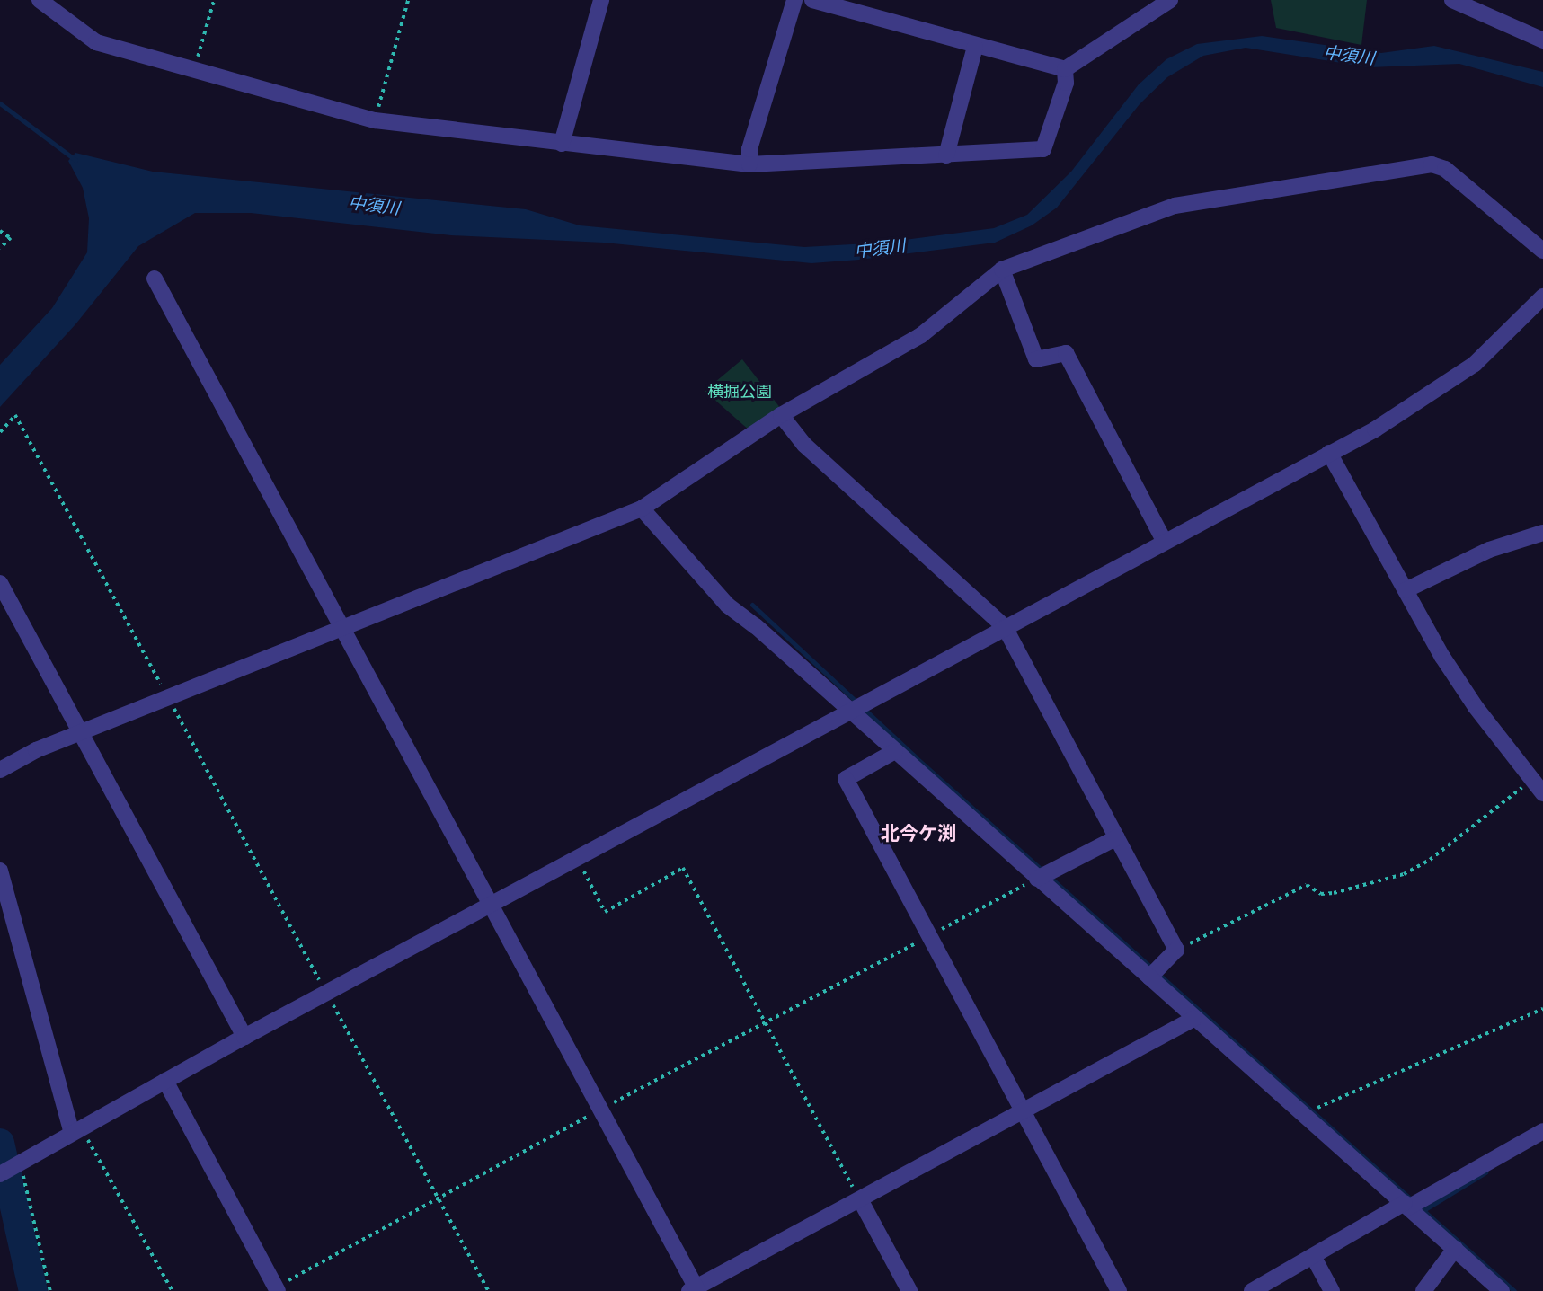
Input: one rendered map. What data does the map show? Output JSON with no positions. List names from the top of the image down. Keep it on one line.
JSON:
{"districts":["北今ケ渕"],"water":["中須川"],"parks":["横掘公園"]}
